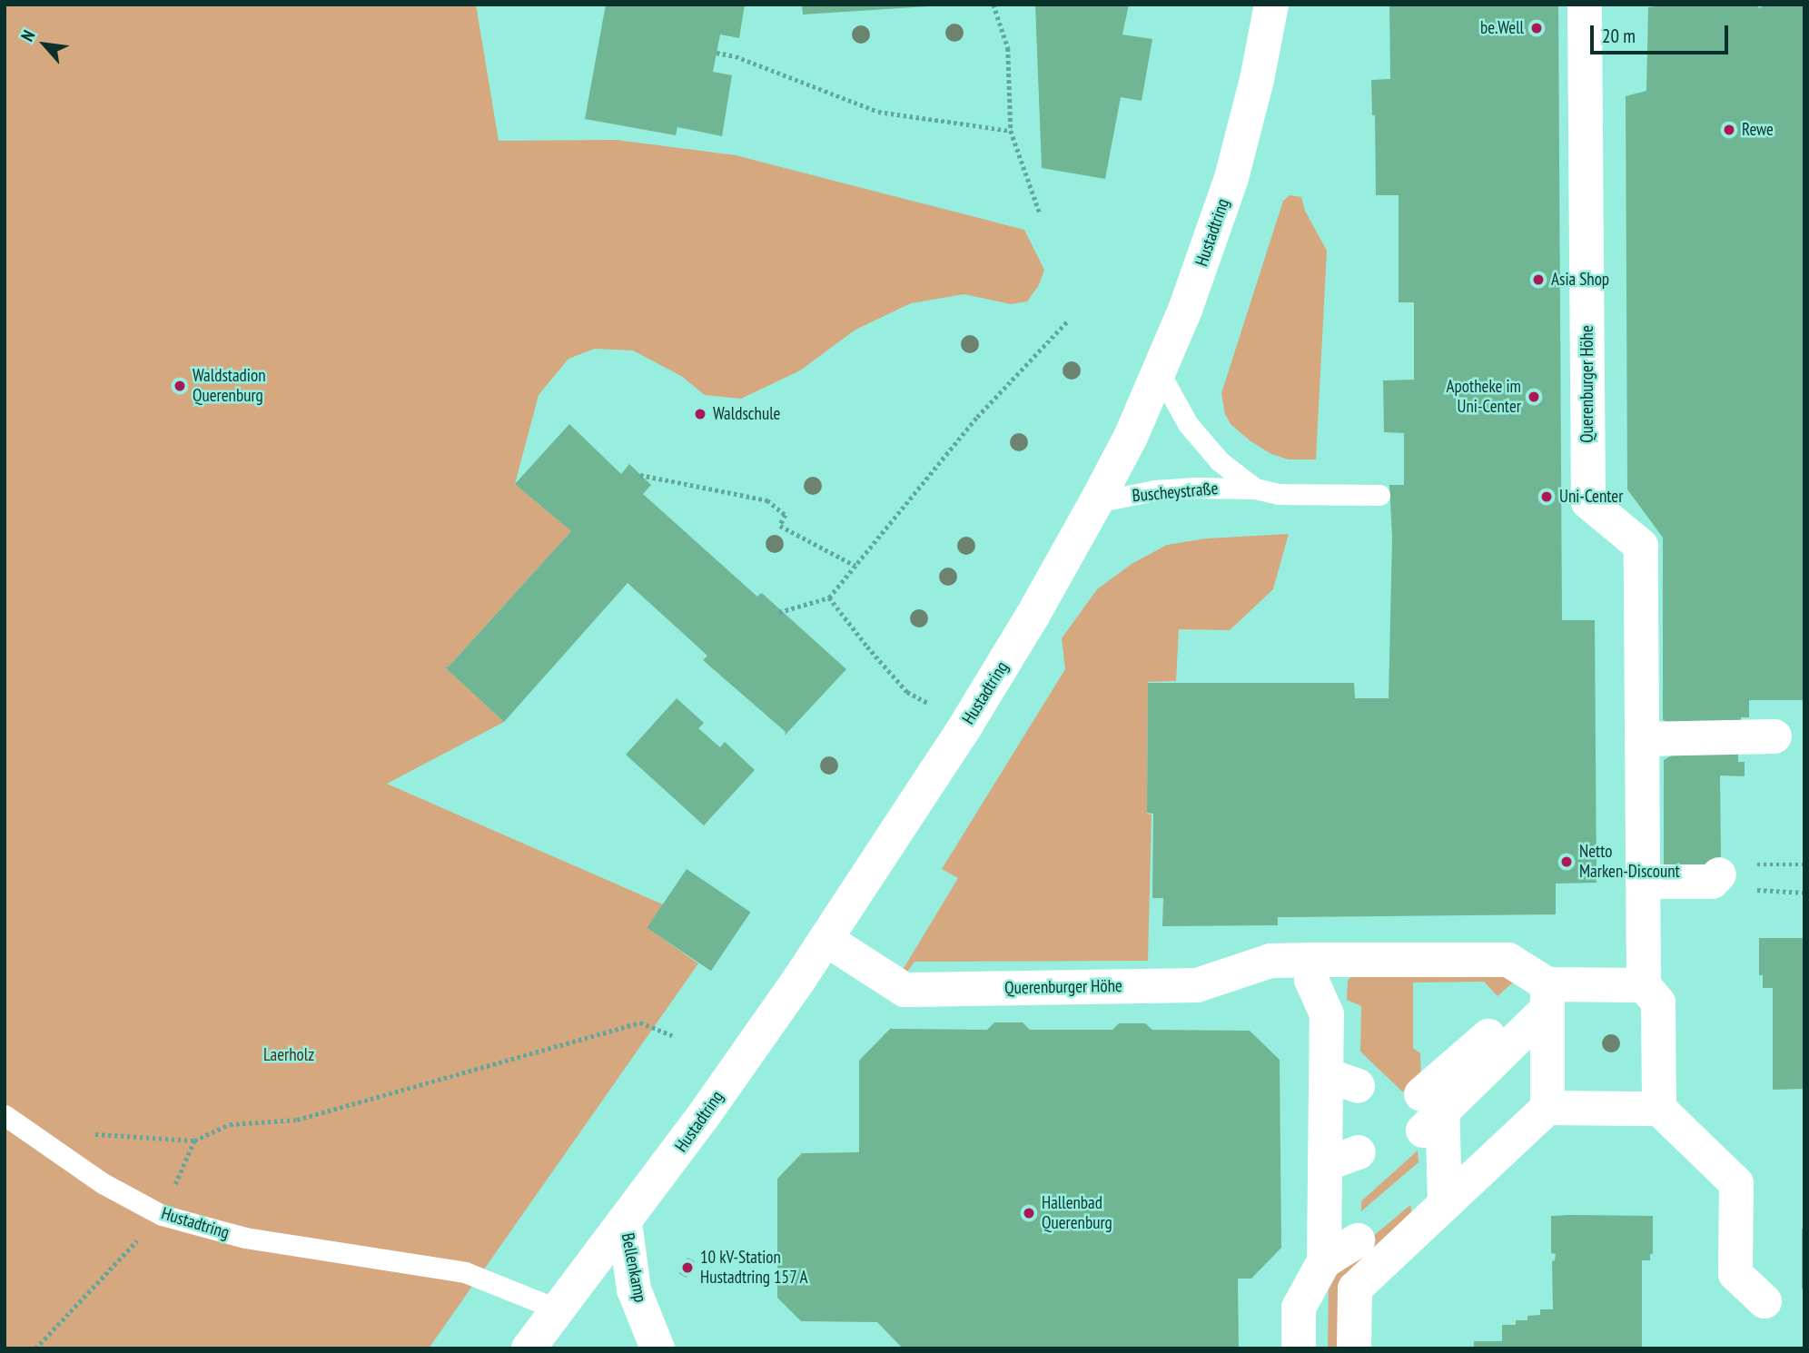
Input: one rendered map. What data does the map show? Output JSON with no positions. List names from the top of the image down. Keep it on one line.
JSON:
{"streets":{"street":["Hustadtring","Querenburger Höhe","Bellenkamp"],"lane":["Buscheystraße"]},"crossings":[["Hustadtring","Querenburger Höhe"],["Hustadtring","Buscheystraße"],["Hustadtring","Bellenkamp"]],"parks":["Laerholz"],"places":["be.Well","Rewe","Asia Shop","Waldstadion Querenburg","Apotheke im Uni-Center","Waldschule","Uni-Center","Netto Marken-Discount","Hallenbad Querenburg","10 kV-Station Hustadtring 157 A"],"scale_bar":"20 m","north":"top left"}
